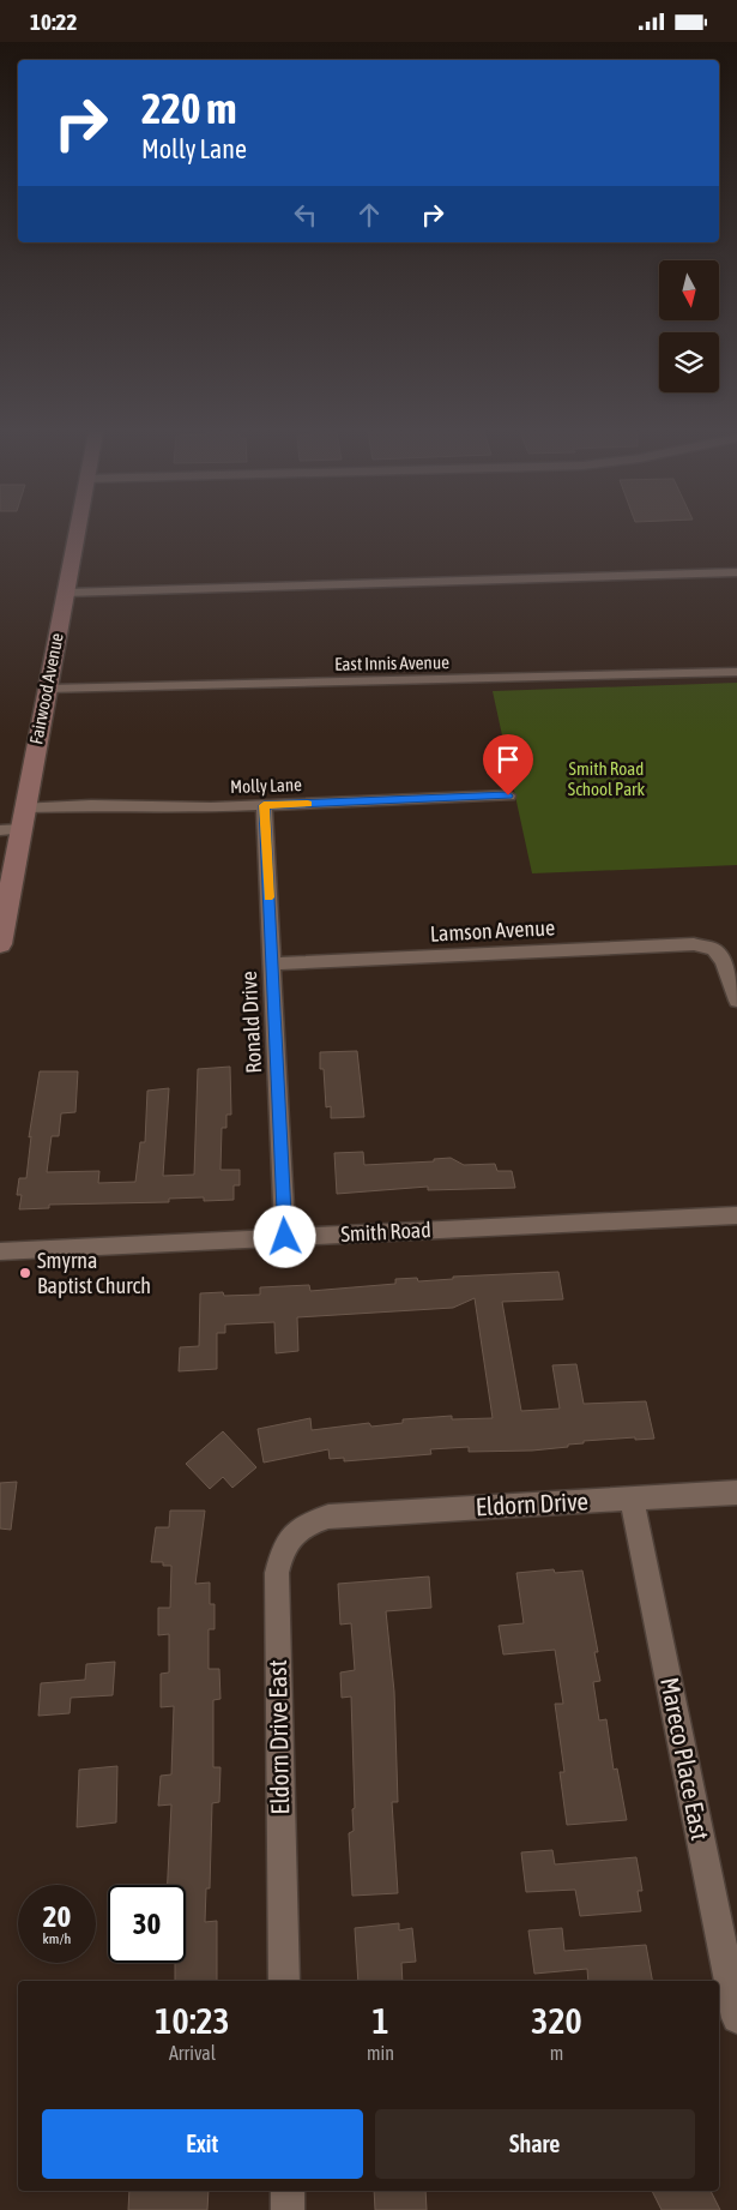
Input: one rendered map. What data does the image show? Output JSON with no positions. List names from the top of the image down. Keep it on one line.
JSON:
{"streets":{"street":["East Innis Avenue","Fairwood Avenue","Molly Lane","Lamson Avenue","Ronald Drive","Smith Road","Eldorn Drive","Eldorn Drive East","Mareco Place East"]},"crossings":[["East Innis Avenue","Fairwood Avenue"],["Fairwood Avenue","Molly Lane"],["Molly Lane","Ronald Drive"],["Lamson Avenue","Ronald Drive"],["Ronald Drive","Smith Road"],["Eldorn Drive","Eldorn Drive East"],["Eldorn Drive","Mareco Place East"]],"parks":["Smith Road School Park"],"places":["Smyrna Baptist Church"],"north":"bottom","page":{"status":"10:22","turn":["220 m","Molly Lane"],"speed":"20 km/h","limit":"30","eta":["10:23","Arrival","1","min","320","m"],"buttons":["Exit","Share"]}}
